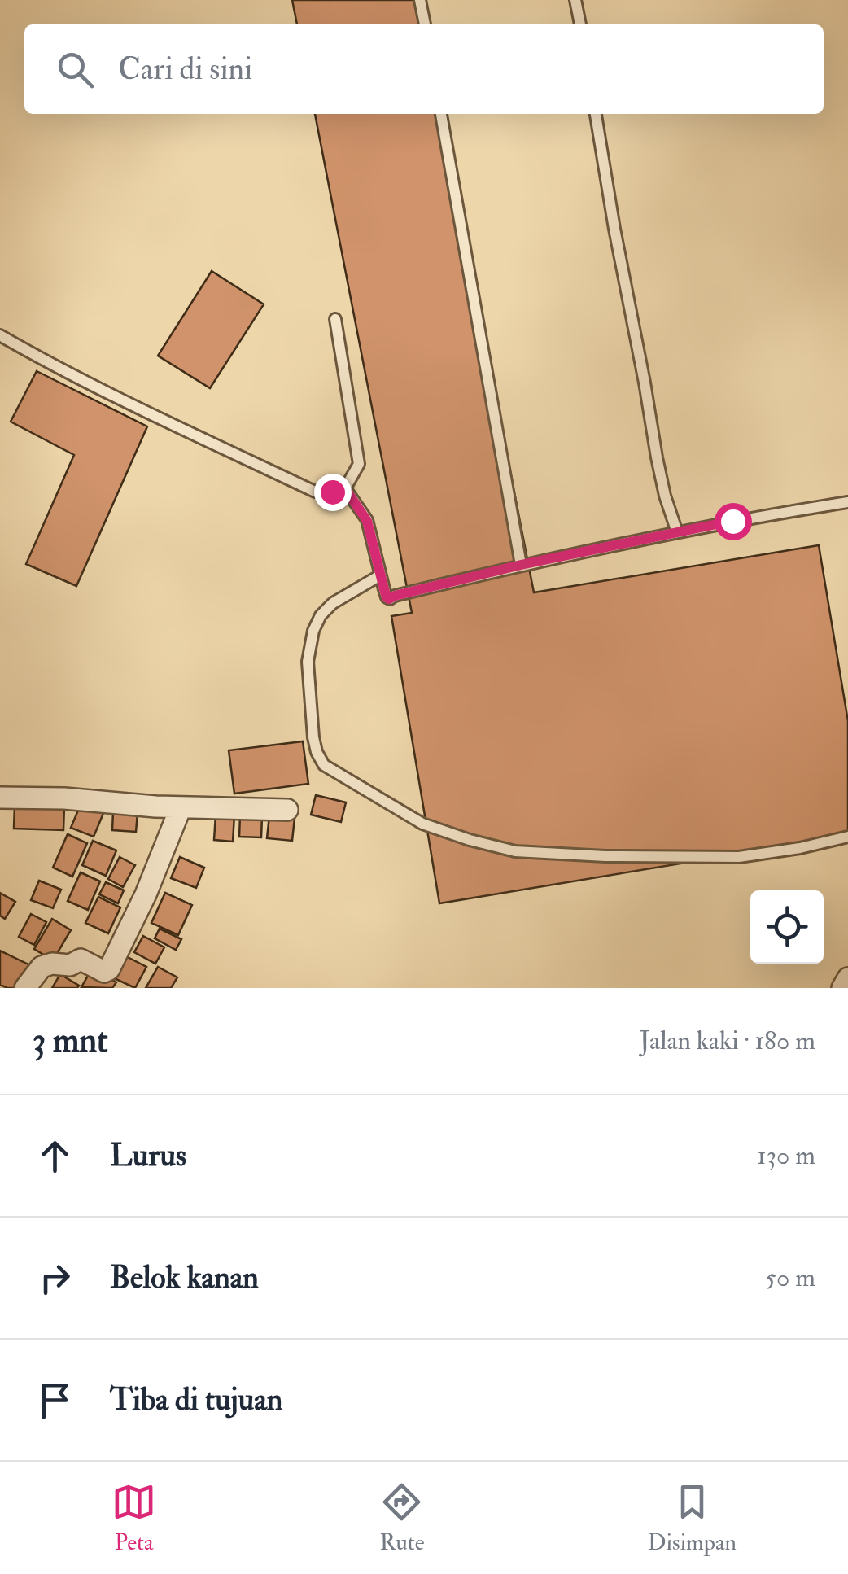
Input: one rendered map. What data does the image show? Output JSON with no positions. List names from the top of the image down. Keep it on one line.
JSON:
{"page":{"search":"Cari di sini","heading":["3 mnt","Jalan kaki · 180 m"],"list":[["Lurus","130 m"],["Belok kanan","50 m"],"Tiba di tujuan"],"nav":["Peta","Rute","Disimpan"]}}
